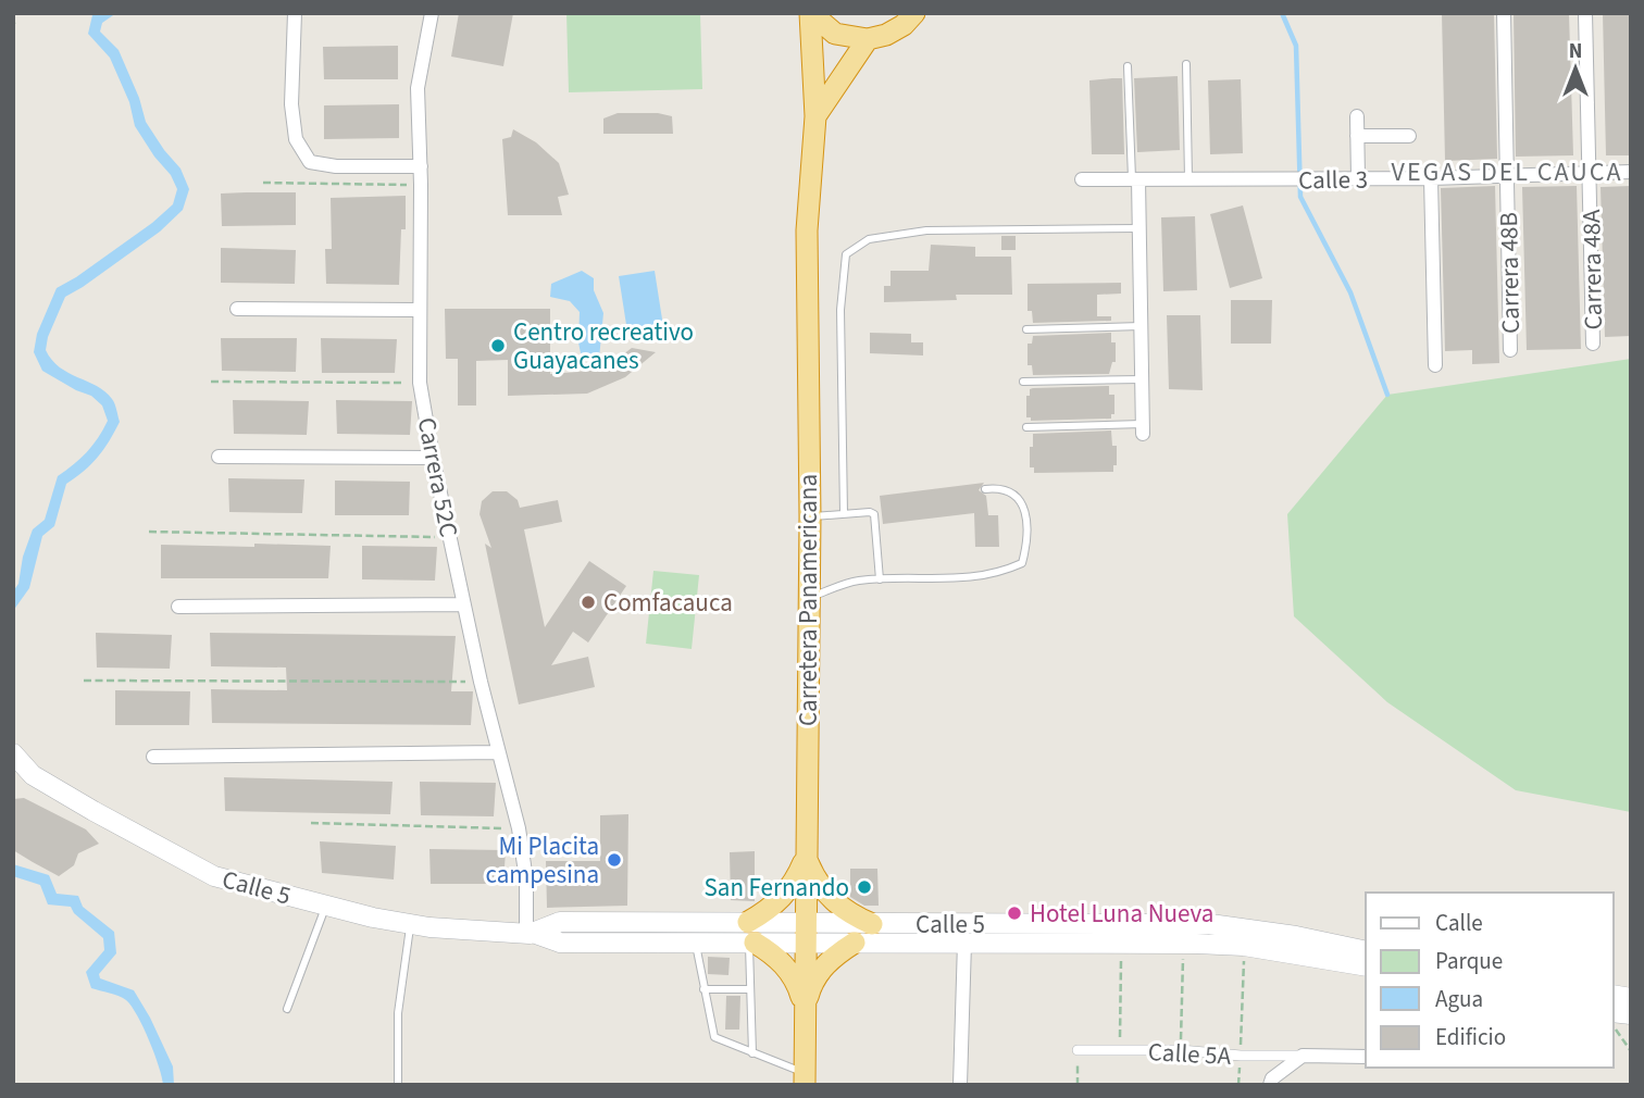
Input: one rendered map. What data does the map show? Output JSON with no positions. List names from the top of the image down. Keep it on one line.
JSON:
{"streets":{"highway":["Carretera Panamericana"],"main road":["Calle 5"],"street":["Calle 3","Carrera 48A","Carrera 48B","Carrera 52C","Calle 5A"]},"crossings":[["Calle 3","Carrera 48A"],["Calle 3","Carrera 48B"],["Carrera 52C","Calle 5"],["Carretera Panamericana","Calle 5"]],"districts":["VEGAS DEL CAUCA"],"places":["Centro recreativo Guayacanes","Comfacauca","Mi Placita campesina","San Fernando","Hotel Luna Nueva"],"legend":["Calle","Parque","Agua","Edificio"],"north":"top"}
